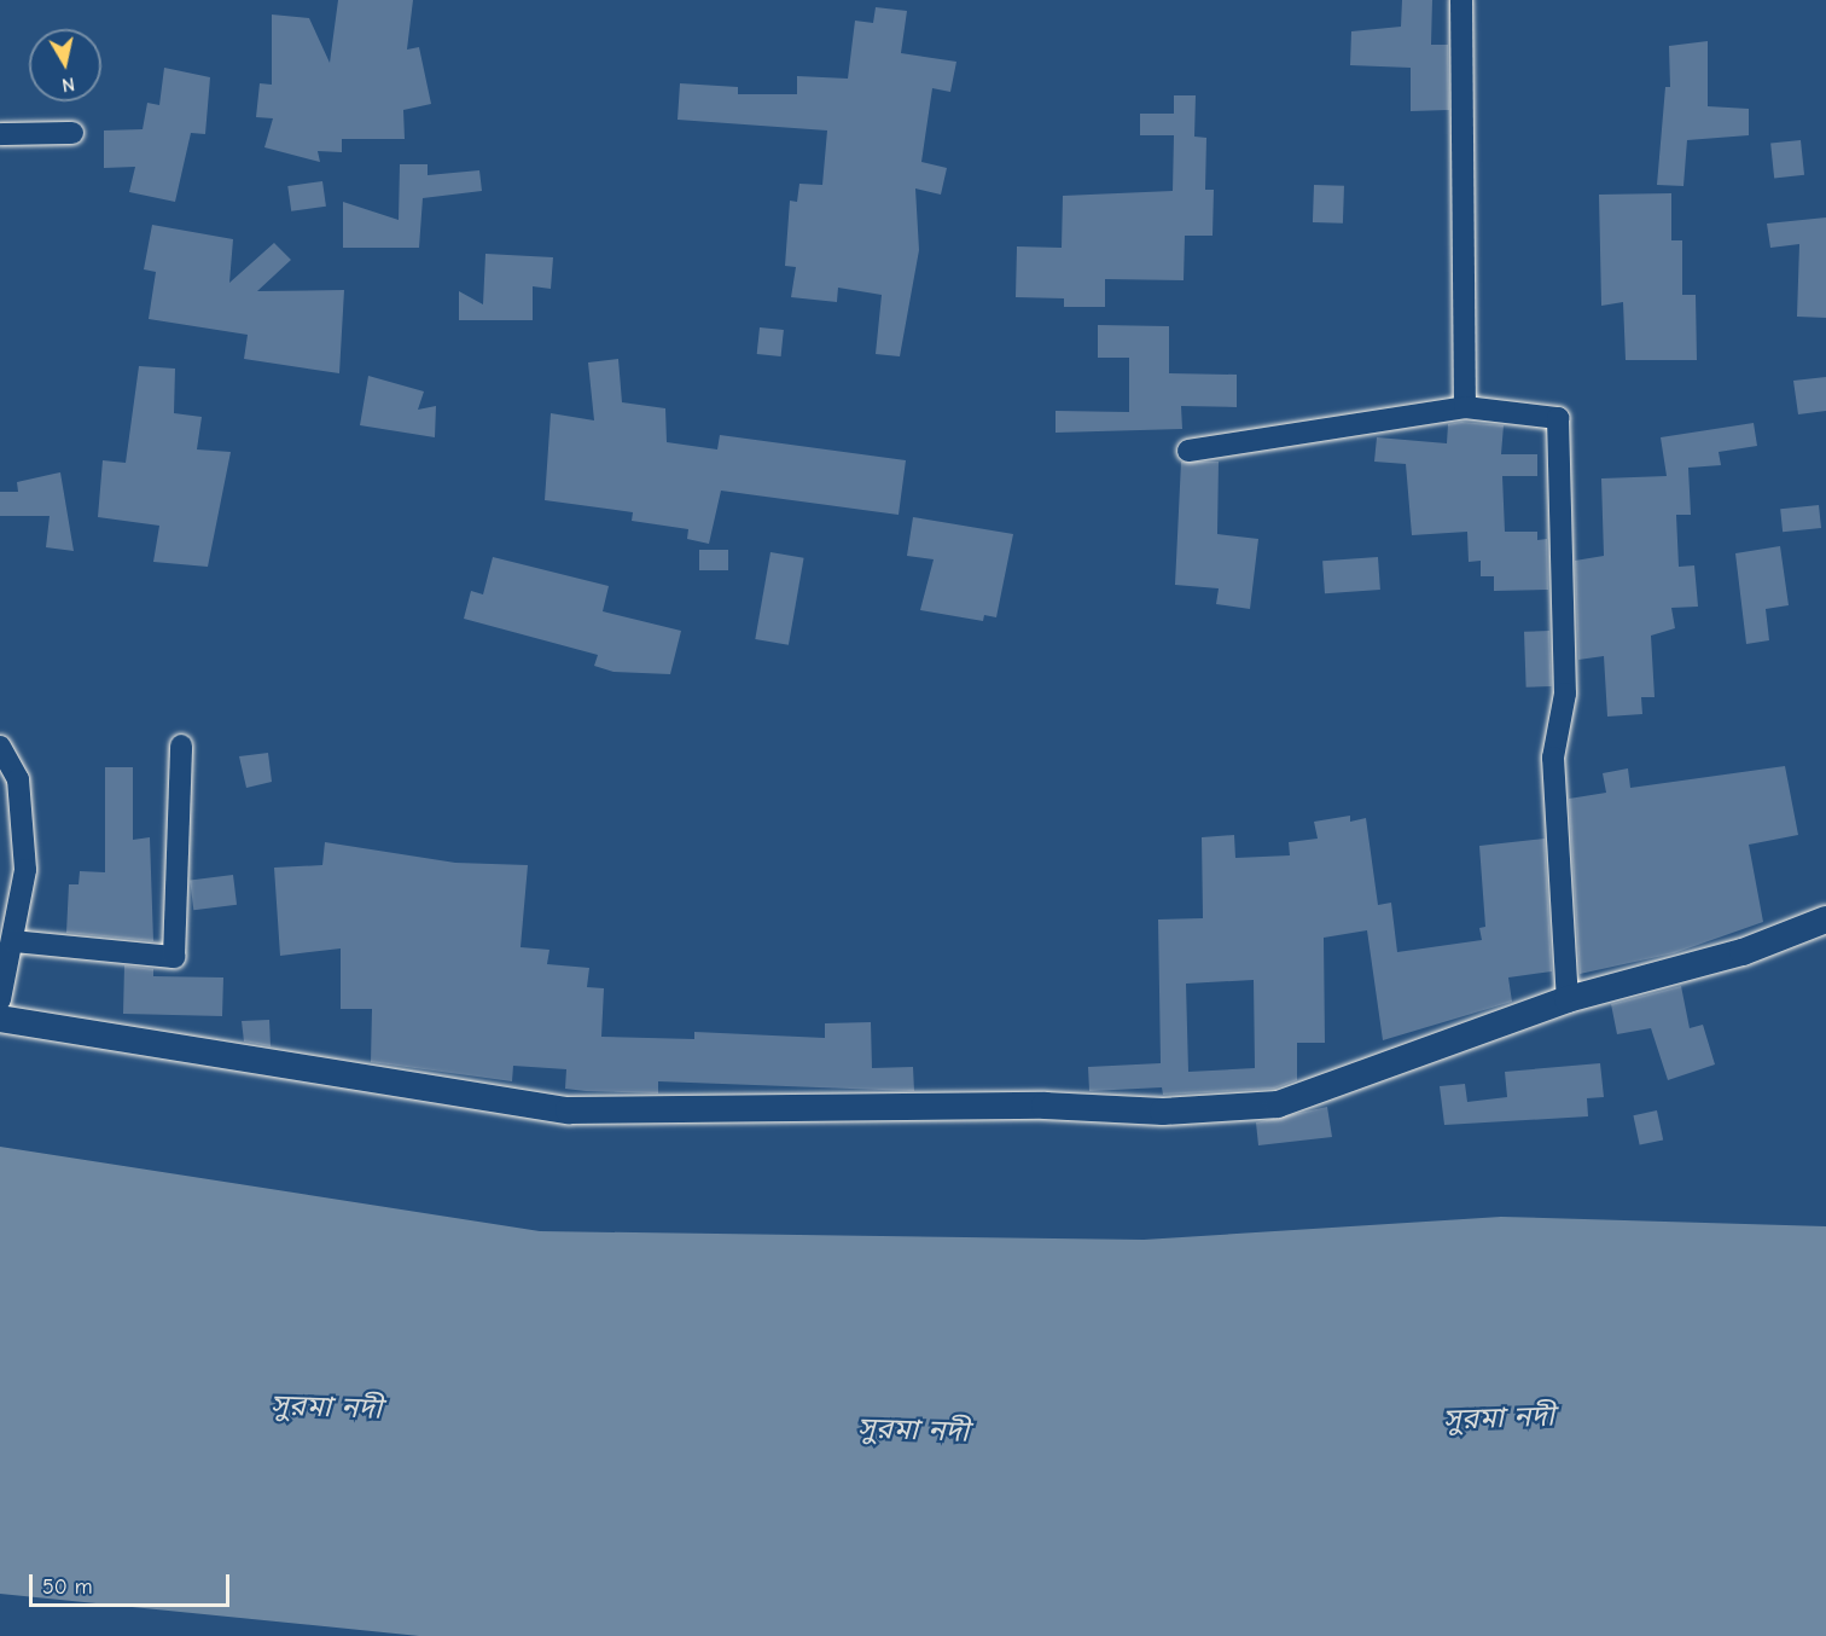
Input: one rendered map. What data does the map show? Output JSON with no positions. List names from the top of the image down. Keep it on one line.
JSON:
{"water":["সুরমা নদী"],"scale_bar":"50 m","north":"bottom"}
